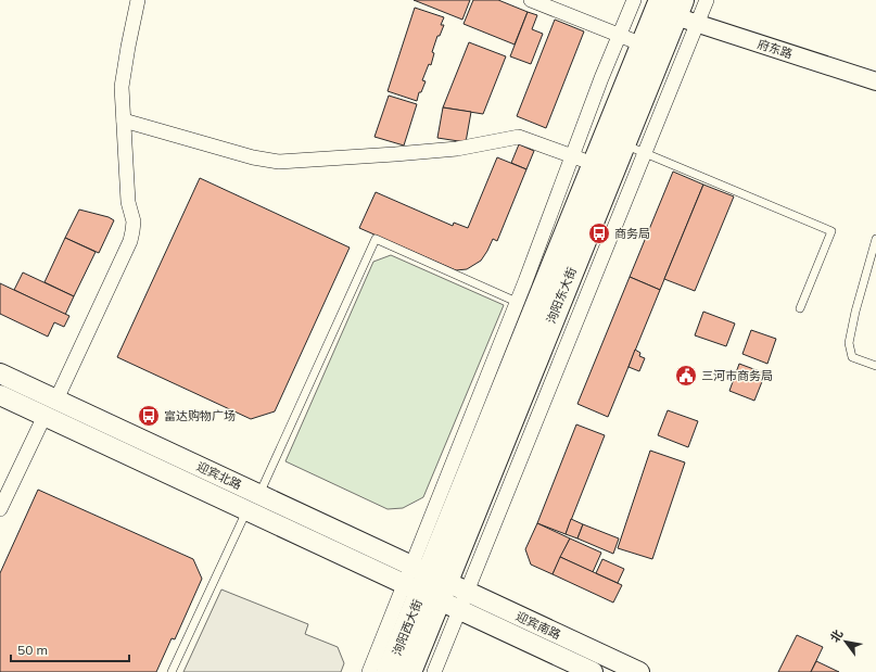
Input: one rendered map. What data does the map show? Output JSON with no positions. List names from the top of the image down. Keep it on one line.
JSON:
{"streets":{"highway":["泃阳东大街","泃阳西大街"],"main road":["迎宾北路","迎宾南路"],"street":["府东路"]},"crossings":[["府东路","泃阳东大街"],["泃阳东大街","迎宾北路"],["泃阳东大街","迎宾南路"],["泃阳东大街","泃阳西大街"],["迎宾北路","迎宾南路"],["迎宾北路","泃阳西大街"],["迎宾南路","泃阳西大街"]],"places":{"bus stop":["商务局","富达购物广场"],"public building":["三河市商务局"]},"scale_bar":"50 m","north":"top left"}
